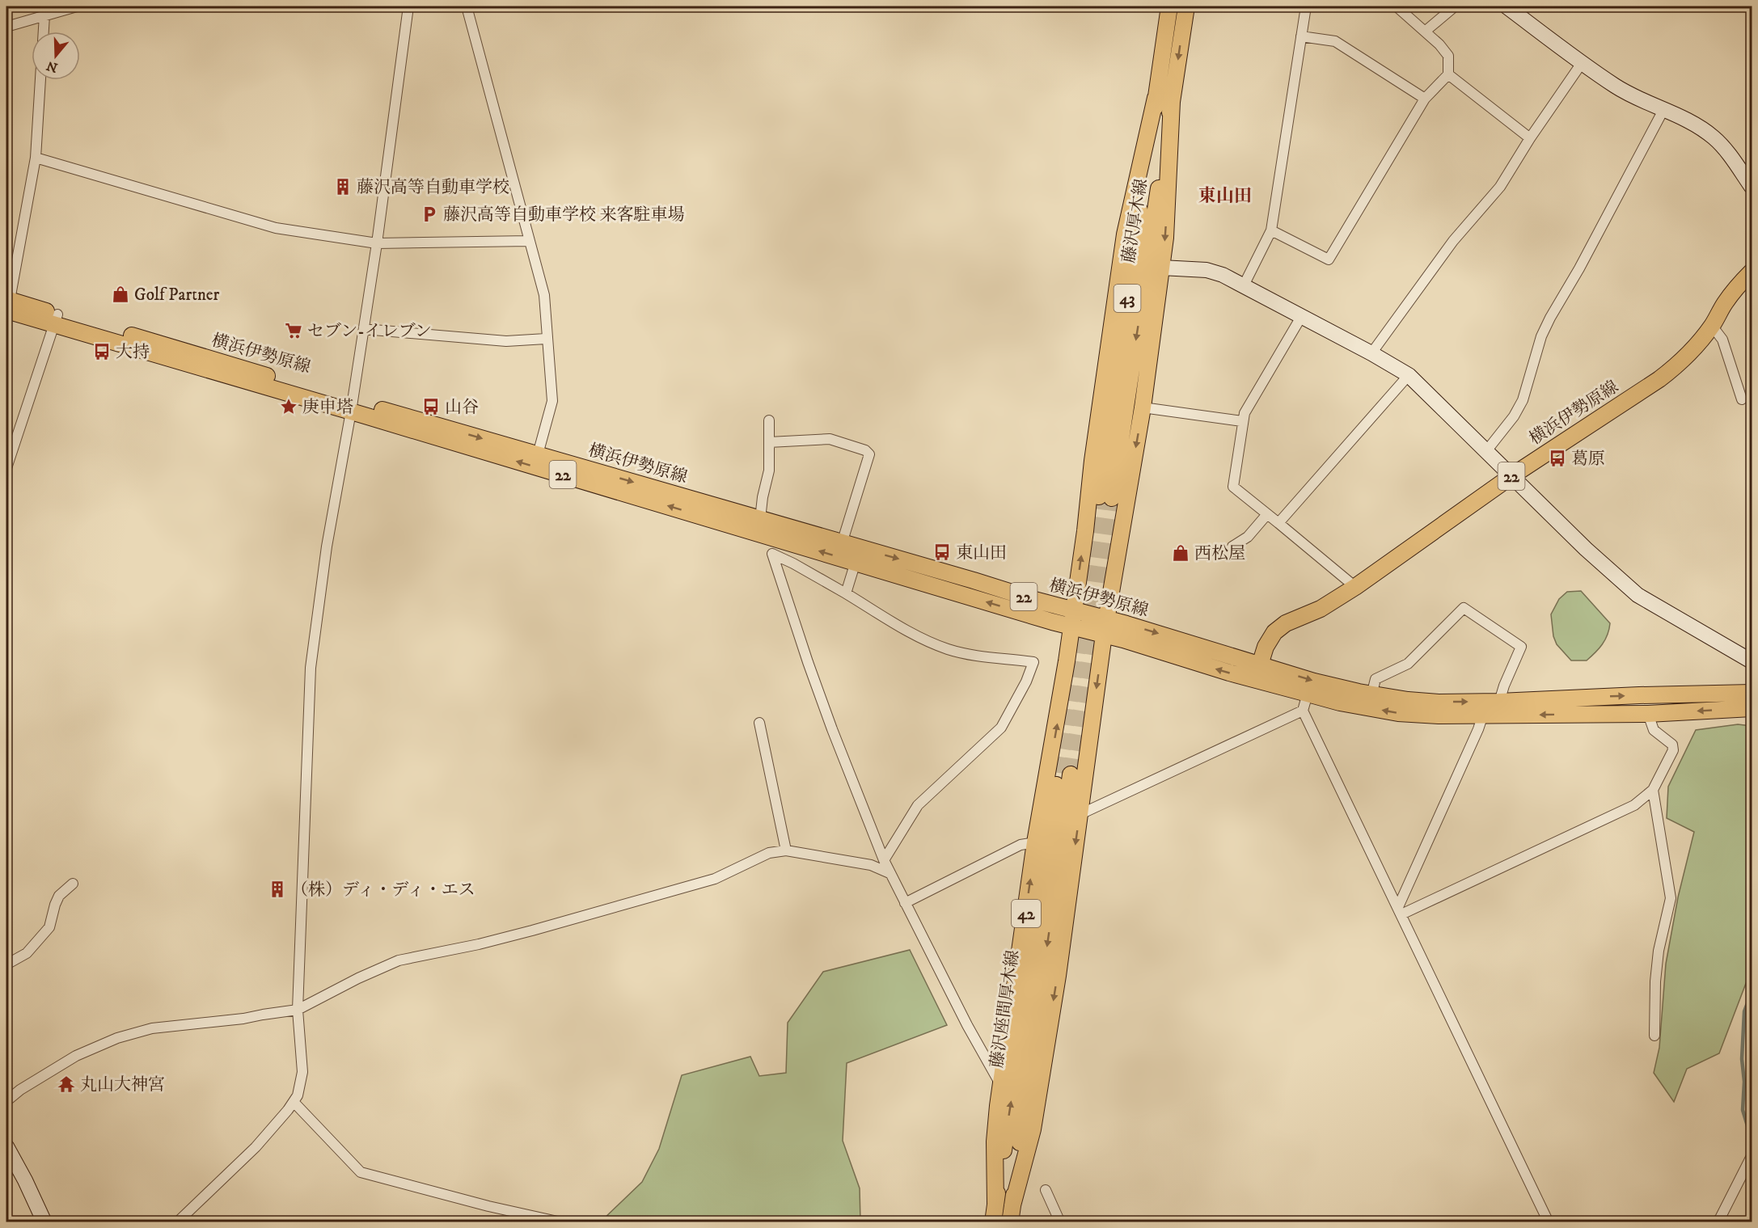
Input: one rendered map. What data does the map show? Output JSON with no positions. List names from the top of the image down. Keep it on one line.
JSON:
{"streets":{"main road":["藤沢厚木線","43","横浜伊勢原線","22","42","藤沢座間厚木線"]},"crossings":[["横浜伊勢原線","42"],["42","藤沢座間厚木線"]],"districts":["東山田"],"places":{"building":["藤沢高等自動車学校","（株）ディ・ディ・エス"],"parking":["藤沢高等自動車学校 来客駐車場"],"shop":["Golf Partner","西松屋"],"supermarket":["セブン-イレブン"],"bus stop":["大持","山谷","葛原","東山田"],"place":["庚申塔"],"temple":["丸山大神宮"]},"north":"bottom"}
